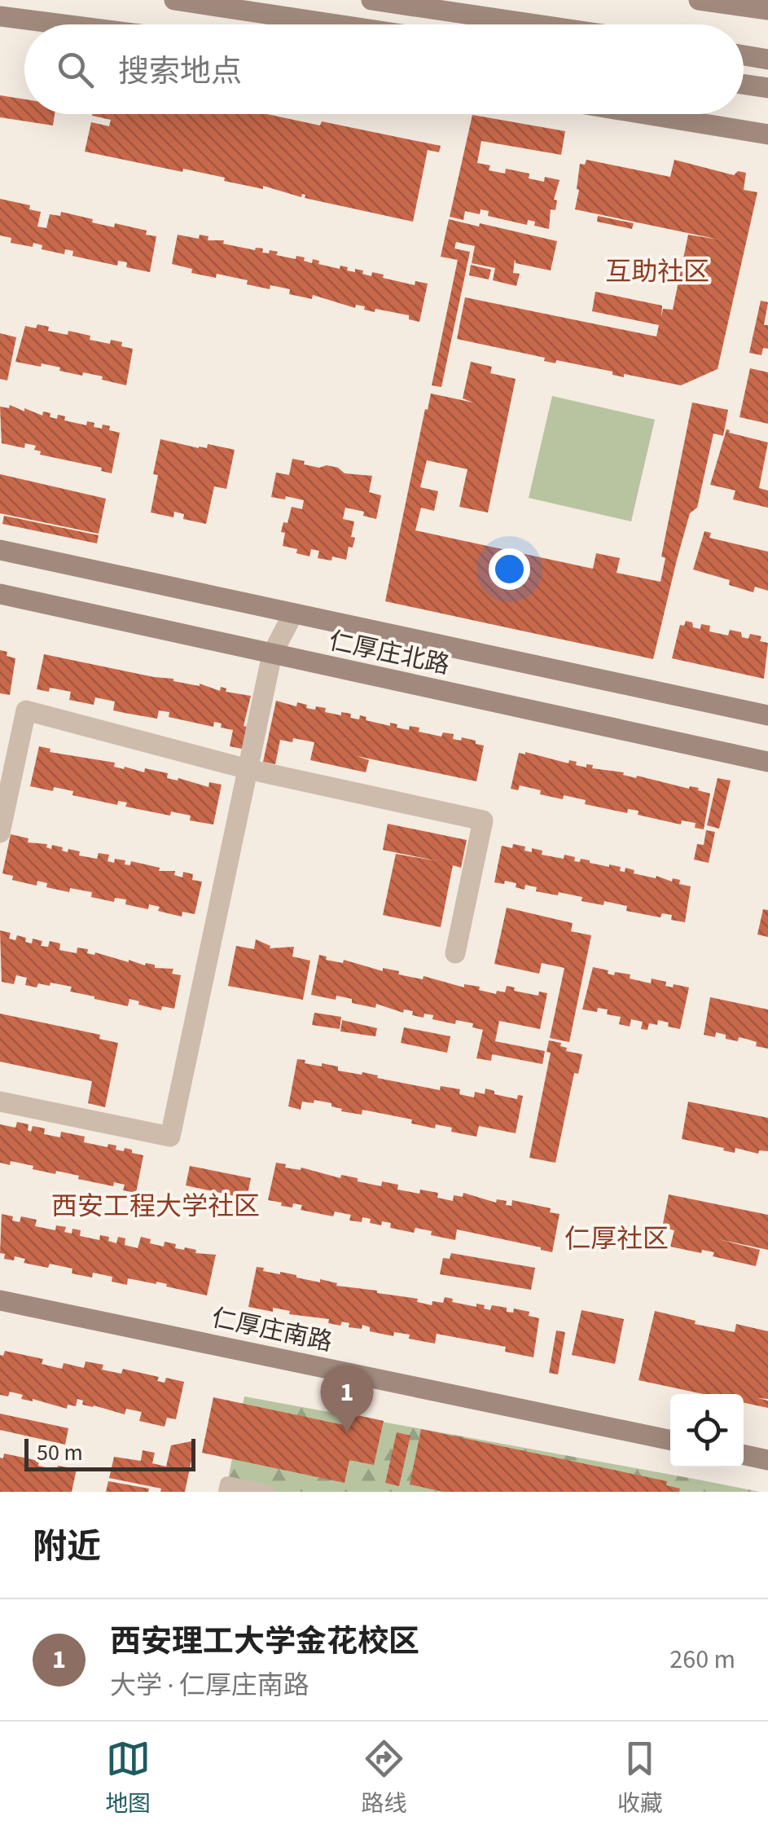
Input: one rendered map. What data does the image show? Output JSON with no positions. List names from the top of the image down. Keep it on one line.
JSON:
{"streets":{"street":["仁厚庄北路","仁厚庄南路"]},"districts":["互助社区","西安工程大学社区","仁厚社区"],"scale_bar":"50 m","page":{"search":"搜索地点","pins":"1","scale":"50 m","heading":"附近","list":[{"mark":"1","name":"西安理工大学金花校区","note":"大学 · 仁厚庄南路","value":"260 m"}],"nav":["地图","路线","收藏"]}}
